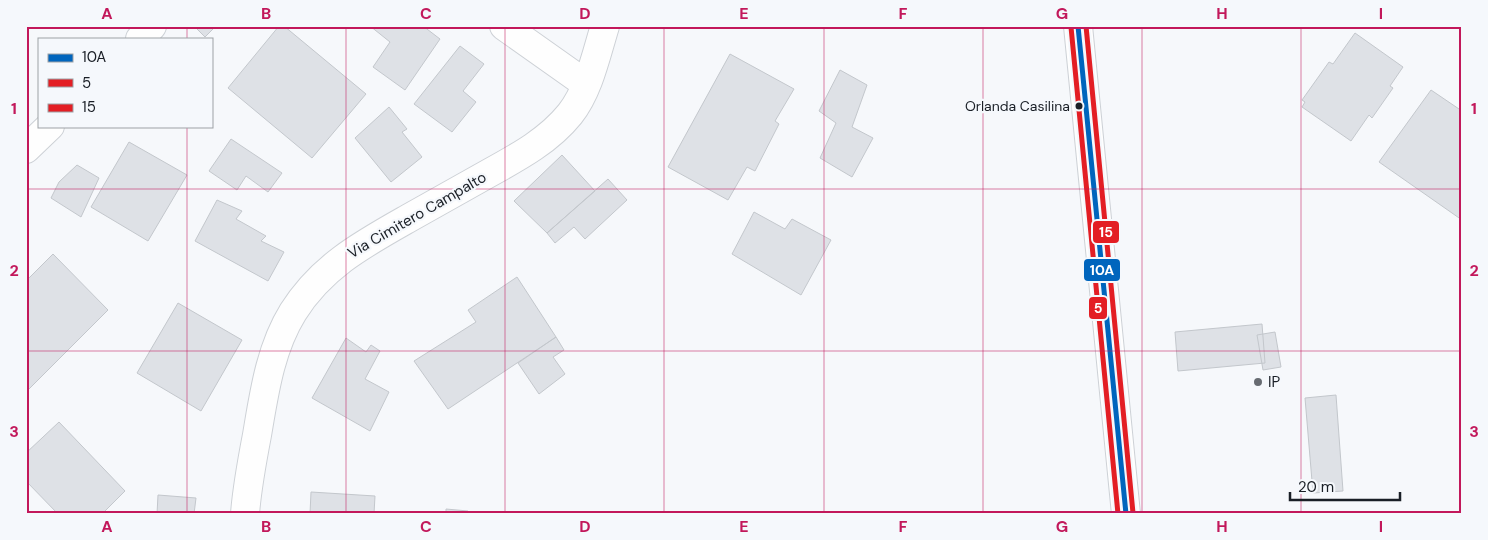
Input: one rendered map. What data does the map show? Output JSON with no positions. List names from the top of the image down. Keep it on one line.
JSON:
{"streets":{"street":["Via Cimitero Campalto"]},"places":["Orlanda Casilina","IP"],"lines":["transit line 10A","transit line 15","transit line 5"],"legend":["10A","5","15"],"scale_bar":"20 m","grid":{"columns":["A","B","C","D","E","F","G","H","I"],"rows":["1","2","3"]}}
